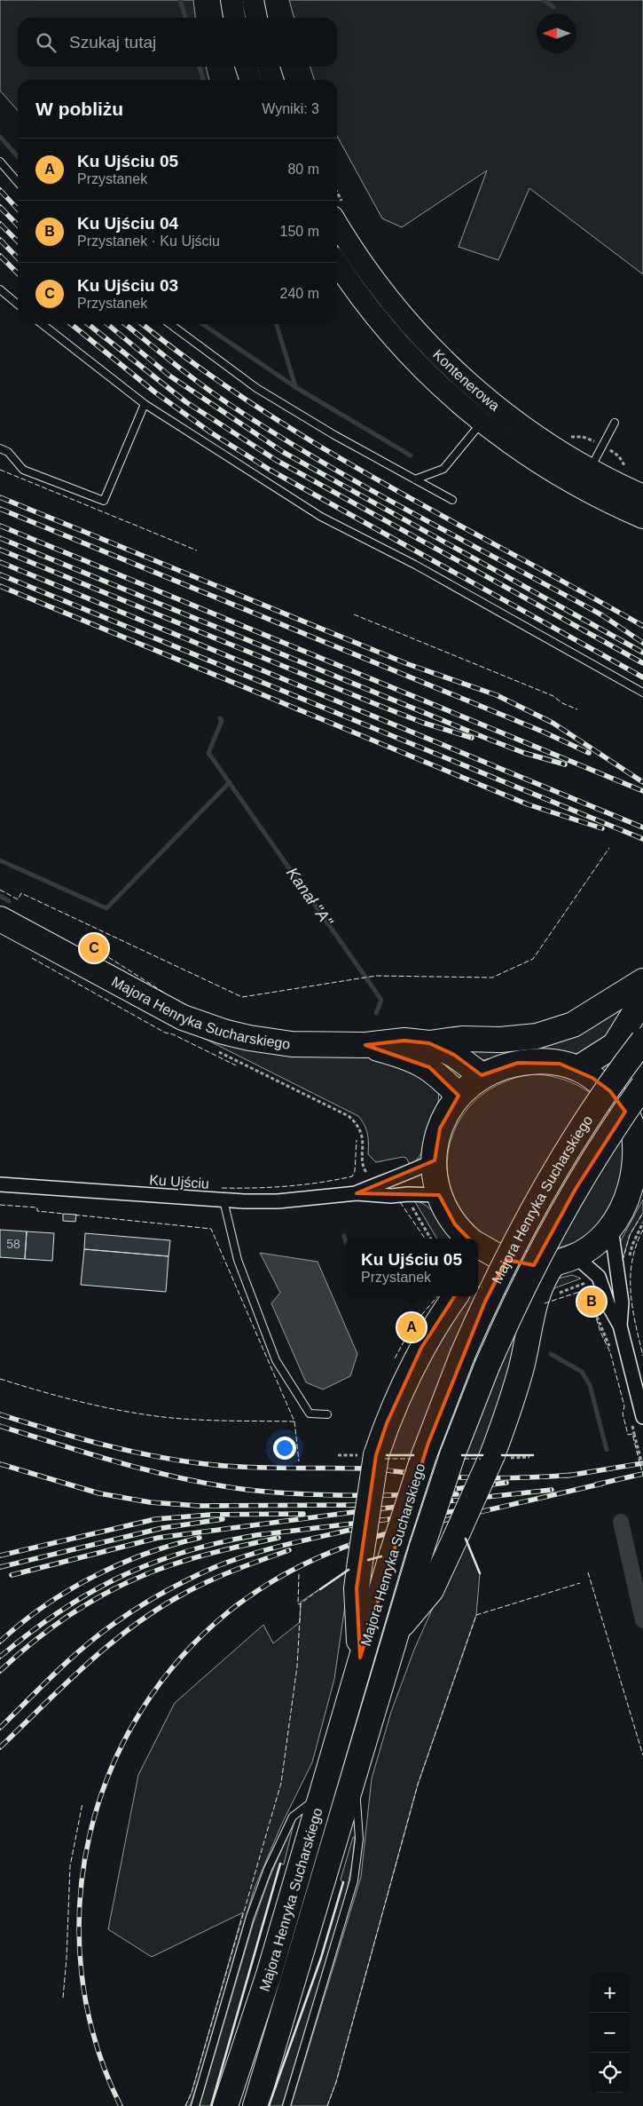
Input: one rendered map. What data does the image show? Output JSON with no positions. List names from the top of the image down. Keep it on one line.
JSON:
{"streets":{"highway":["Majora Henryka Sucharskiego"],"main road":["Kontenerowa"],"street":["Ku Ujściu"]},"water":["Kanał \"A\""],"house_numbers":["58"],"north":"left","page":{"search":"Szukaj tutaj","heading":["W pobliżu","Wyniki: 3"],"list":[{"mark":"A","name":"Ku Ujściu 05","note":"Przystanek","value":"80 m"},{"mark":"B","name":"Ku Ujściu 04","note":"Przystanek · Ku Ujściu","value":"150 m"},{"mark":"C","name":"Ku Ujściu 03","note":"Przystanek","value":"240 m"}],"pins":["C","B","A"],"popup":["Ku Ujściu 05","Przystanek"],"map_buttons":["+","−"]}}
